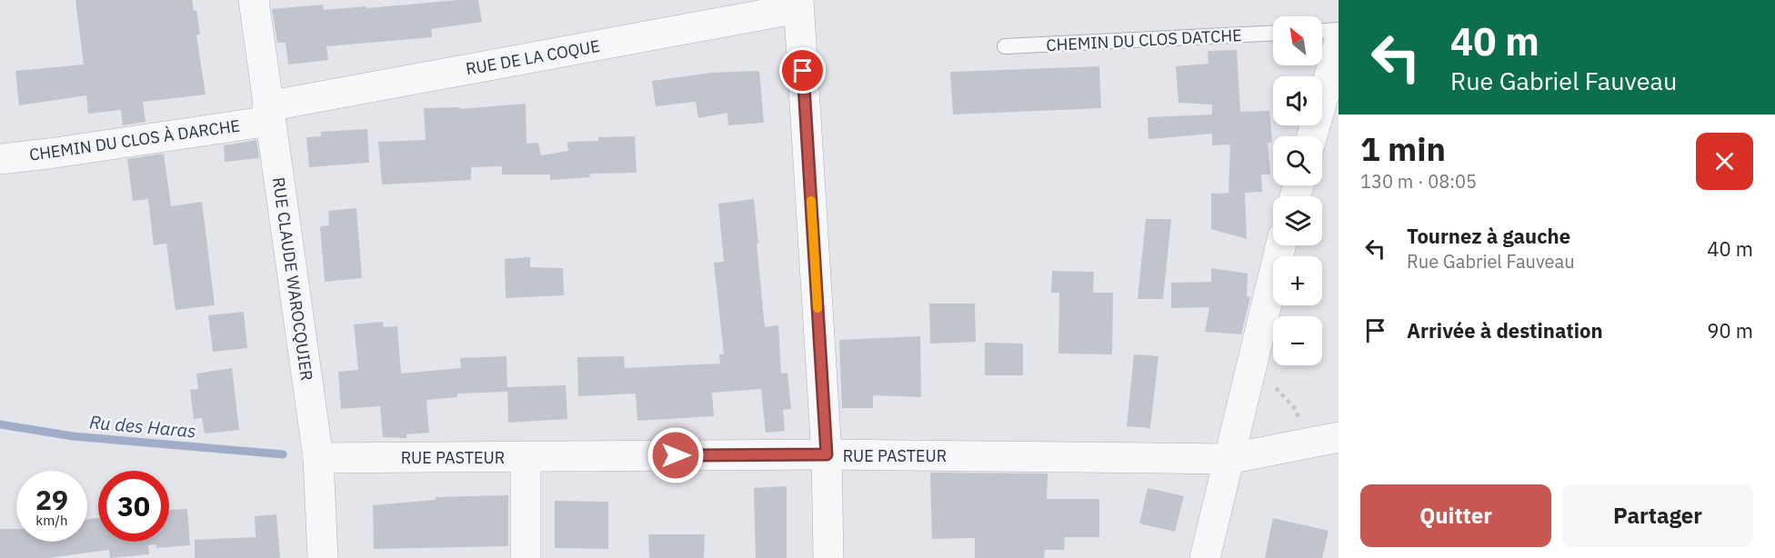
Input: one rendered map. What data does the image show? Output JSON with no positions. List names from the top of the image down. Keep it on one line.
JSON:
{"streets":{"street":["RUE DE LA COQUE","CHEMIN DU CLOS À DARCHE","RUE CLAUDE WAROCQUIER","RUE PASTEUR"],"lane":["CHEMIN DU CLOS DATCHE"]},"crossings":[["RUE DE LA COQUE","CHEMIN DU CLOS À DARCHE"],["RUE DE LA COQUE","RUE CLAUDE WAROCQUIER"],["CHEMIN DU CLOS À DARCHE","RUE CLAUDE WAROCQUIER"],["RUE CLAUDE WAROCQUIER","RUE PASTEUR"]],"water":["Ru des Haras"],"north":"top left","page":{"turn":["40 m","Rue Gabriel Fauveau"],"map_buttons":["+","−"],"heading":["1 min","130 m · 08:05"],"list":[{"name":"Tournez à gauche","note":"Rue Gabriel Fauveau","value":"40 m"},{"name":"Arrivée à destination","value":"90 m"}],"speed":"29 km/h","limit":"30","buttons":["Quitter","Partager"]}}
